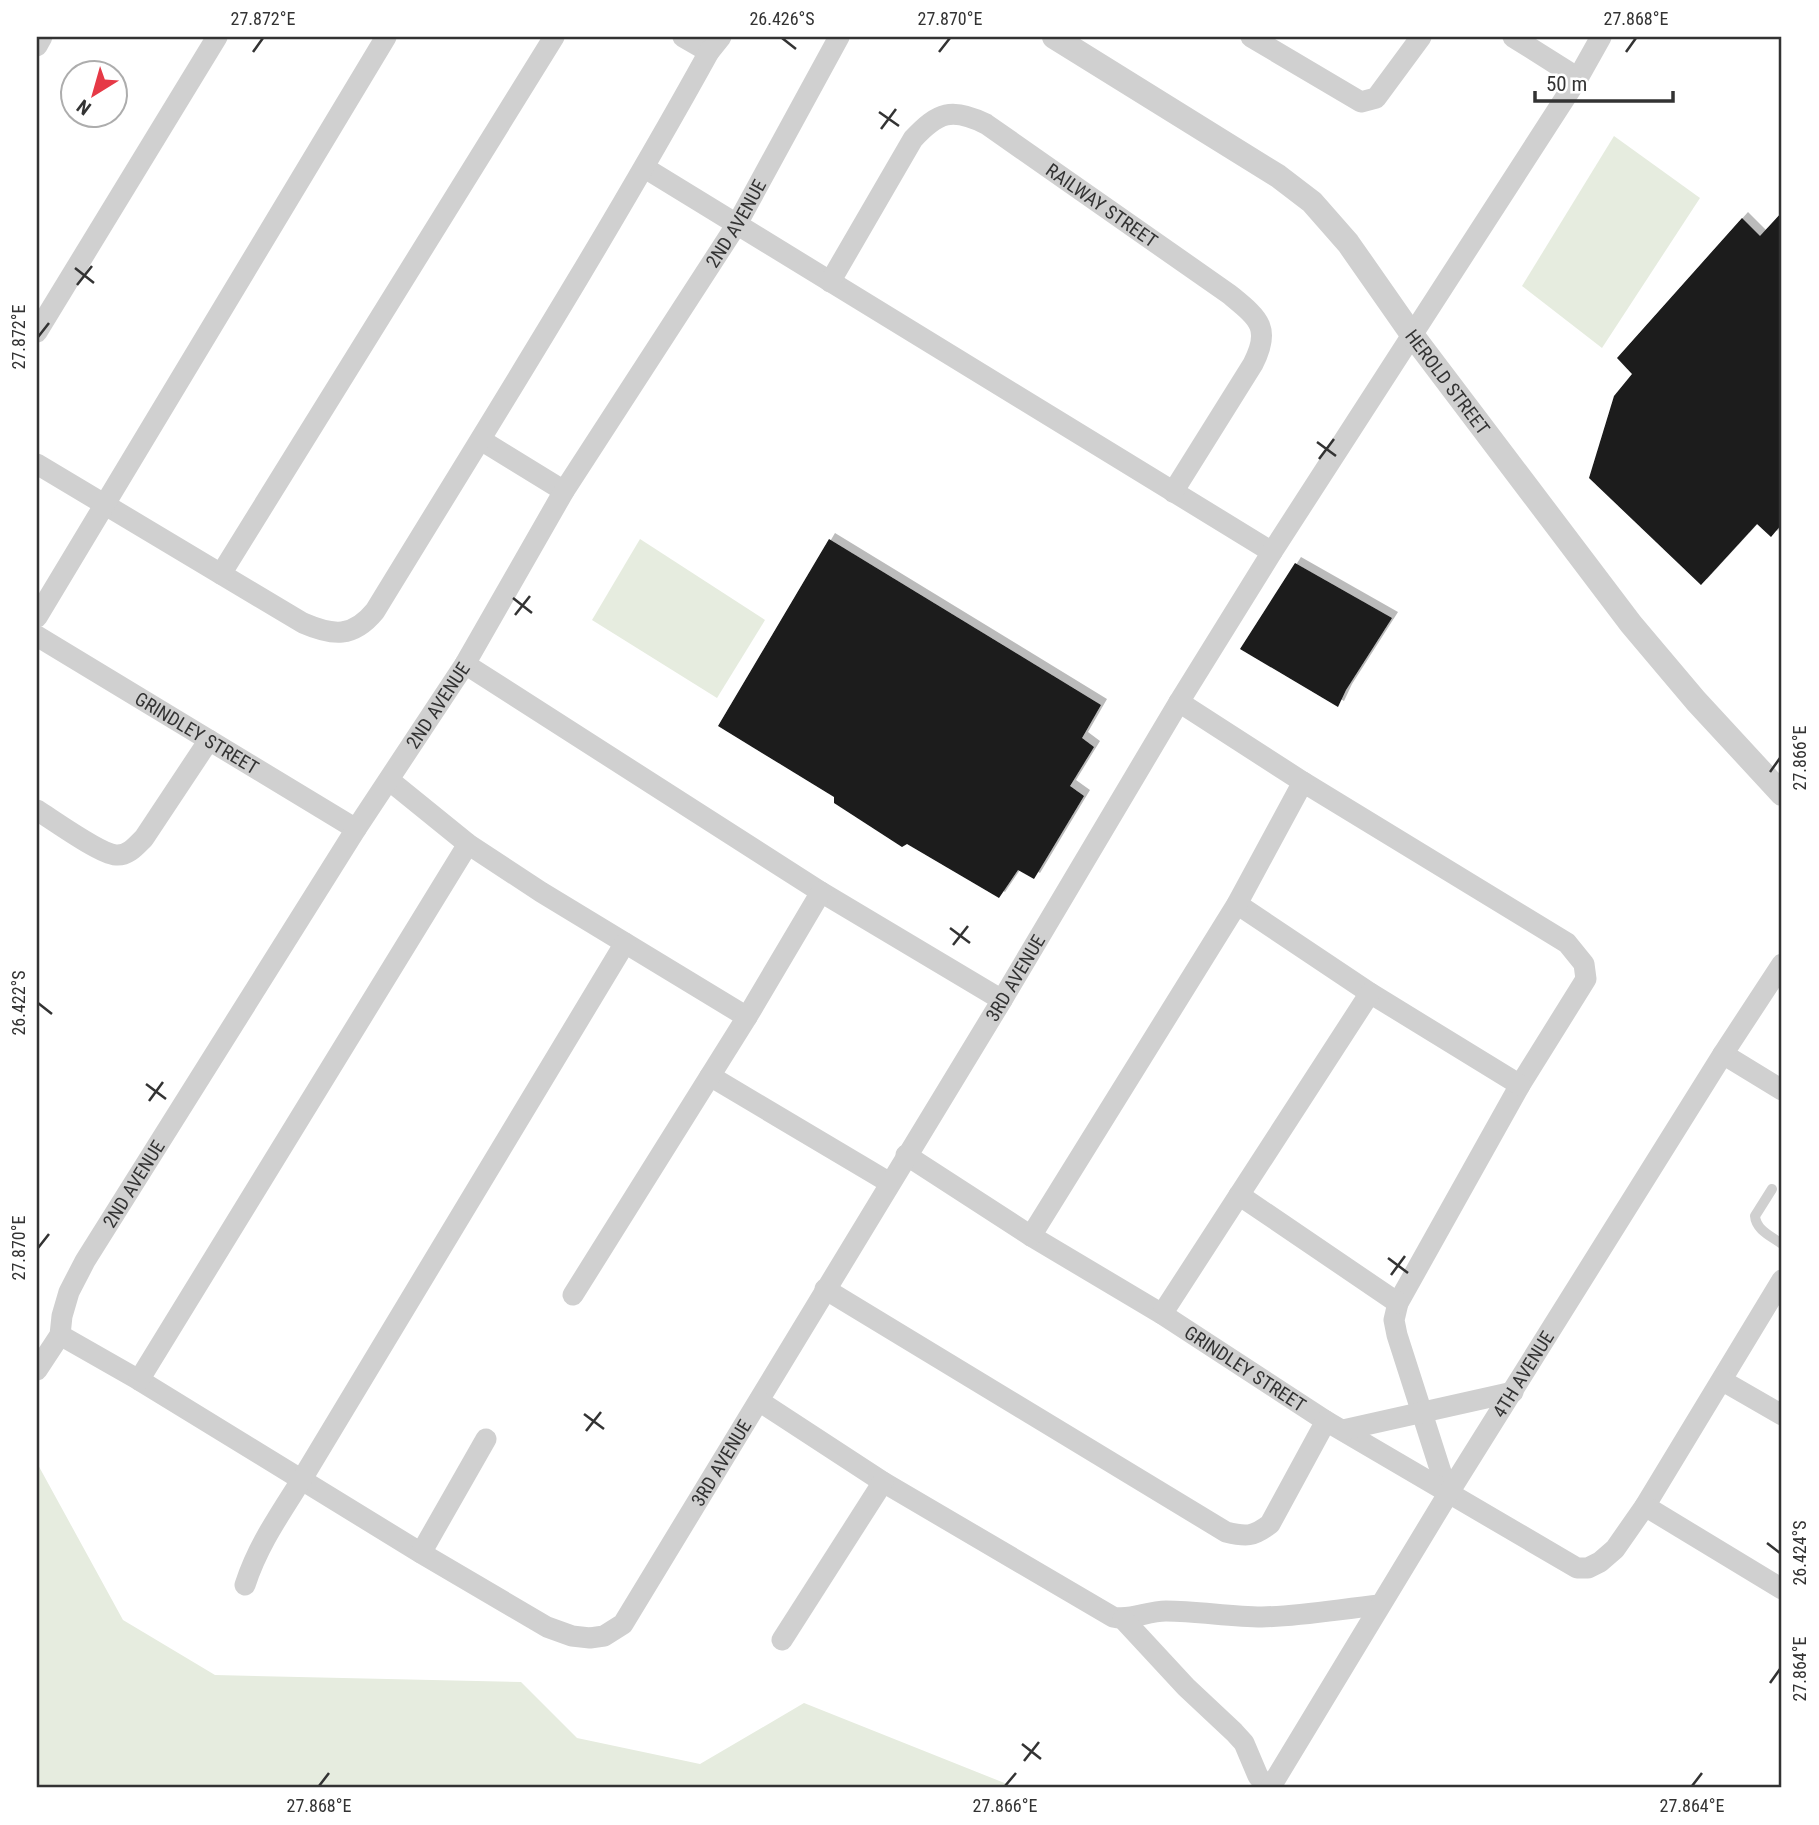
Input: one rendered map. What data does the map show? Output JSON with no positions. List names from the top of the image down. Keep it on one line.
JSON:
{"streets":{"street":["RAILWAY STREET","2ND AVENUE","HEROLD STREET","GRINDLEY STREET","3RD AVENUE","4TH AVENUE"]},"crossings":[["2ND AVENUE","GRINDLEY STREET"],["HEROLD STREET","3RD AVENUE"],["GRINDLEY STREET","3RD AVENUE"],["GRINDLEY STREET","4TH AVENUE"]],"scale_bar":"50 m","north":"bottom left","coordinates":["27.872°E","26.426°S","27.870°E","27.868°E","27.866°E","26.422°S","26.424°S","27.864°E"]}
